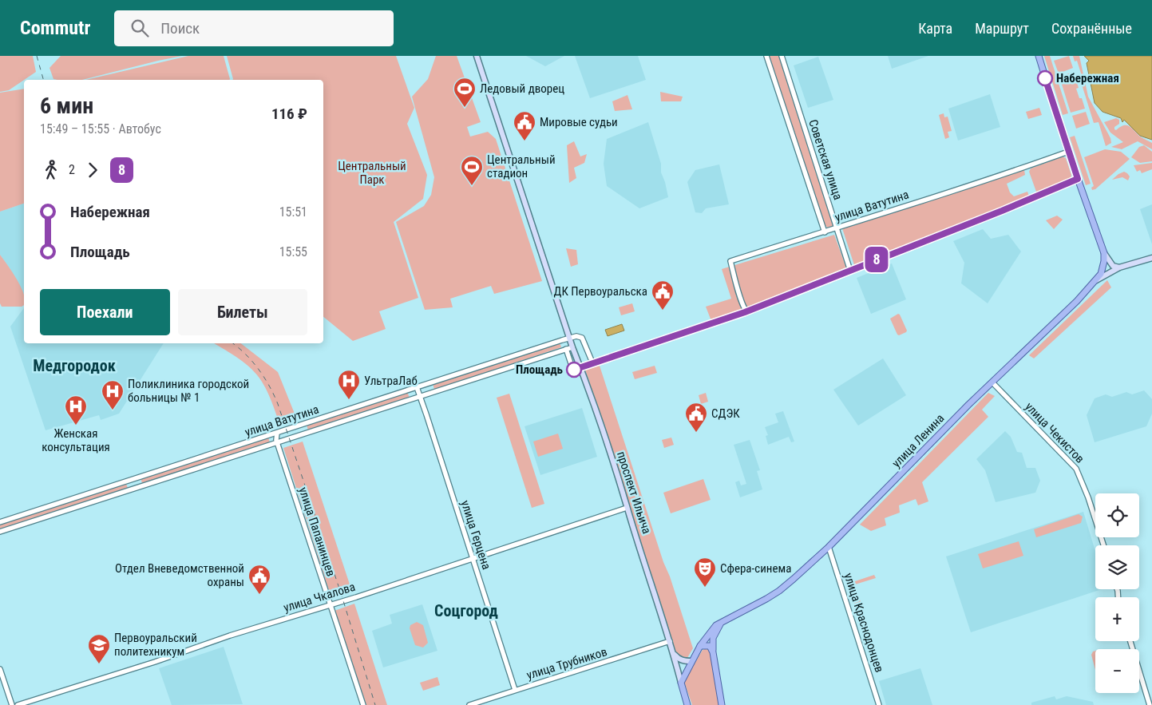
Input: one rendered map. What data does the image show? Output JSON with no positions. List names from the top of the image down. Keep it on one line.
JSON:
{"streets":{"main road":["улица Ленина","проспект Ильича"],"street":["Советская улица","улица Ватутина","улица Чекистов","улица Папанинцев","улица Герцена","улица Чкалова","улица Краснодонцев","улица Трубников"]},"crossings":[["Советская улица","улица Ватутина"],["улица Ватутина","улица Ленина"],["улица Ватутина","проспект Ильича"],["улица Ватутина","улица Папанинцев"],["улица Ватутина","улица Герцена"],["улица Чекистов","улица Ленина"],["улица Ленина","проспект Ильича"],["улица Ленина","улица Краснодонцев"],["проспект Ильича","улица Чкалова"],["проспект Ильича","улица Трубников"],["улица Папанинцев","улица Чкалова"],["улица Герцена","улица Чкалова"],["улица Герцена","улица Трубников"]],"districts":["Медгородок","Соцгород"],"parks":["Центральный Парк"],"places":{"other":["Набережная","Площадь"],"sports":["Ледовый дворец","Центральный стадион"],"public building":["Мировые судьи","ДК Первоуральска","СДЭК","Отдел Вневедомственной охраны"],"hospital":["УльтраЛаб","Поликлиника городской больницы № 1","Женская консультация"],"theatre":["Сфера-синема"],"school or university":["Первоуральский политехникум"]},"lines":["bus line 8"],"page":{"header":"Commutr","search":"Поиск","nav":["Карта","Маршрут","Сохранённые"],"on_map":"8","heading":["6 мин","15:49 – 15:55 · Автобус","116 ₽"],"legs":["2","8"],"list":[{"name":"Набережная","value":"15:51"},{"name":"Площадь","value":"15:55"}],"buttons":["Поехали","Билеты"],"map_buttons":["+","−"]}}
